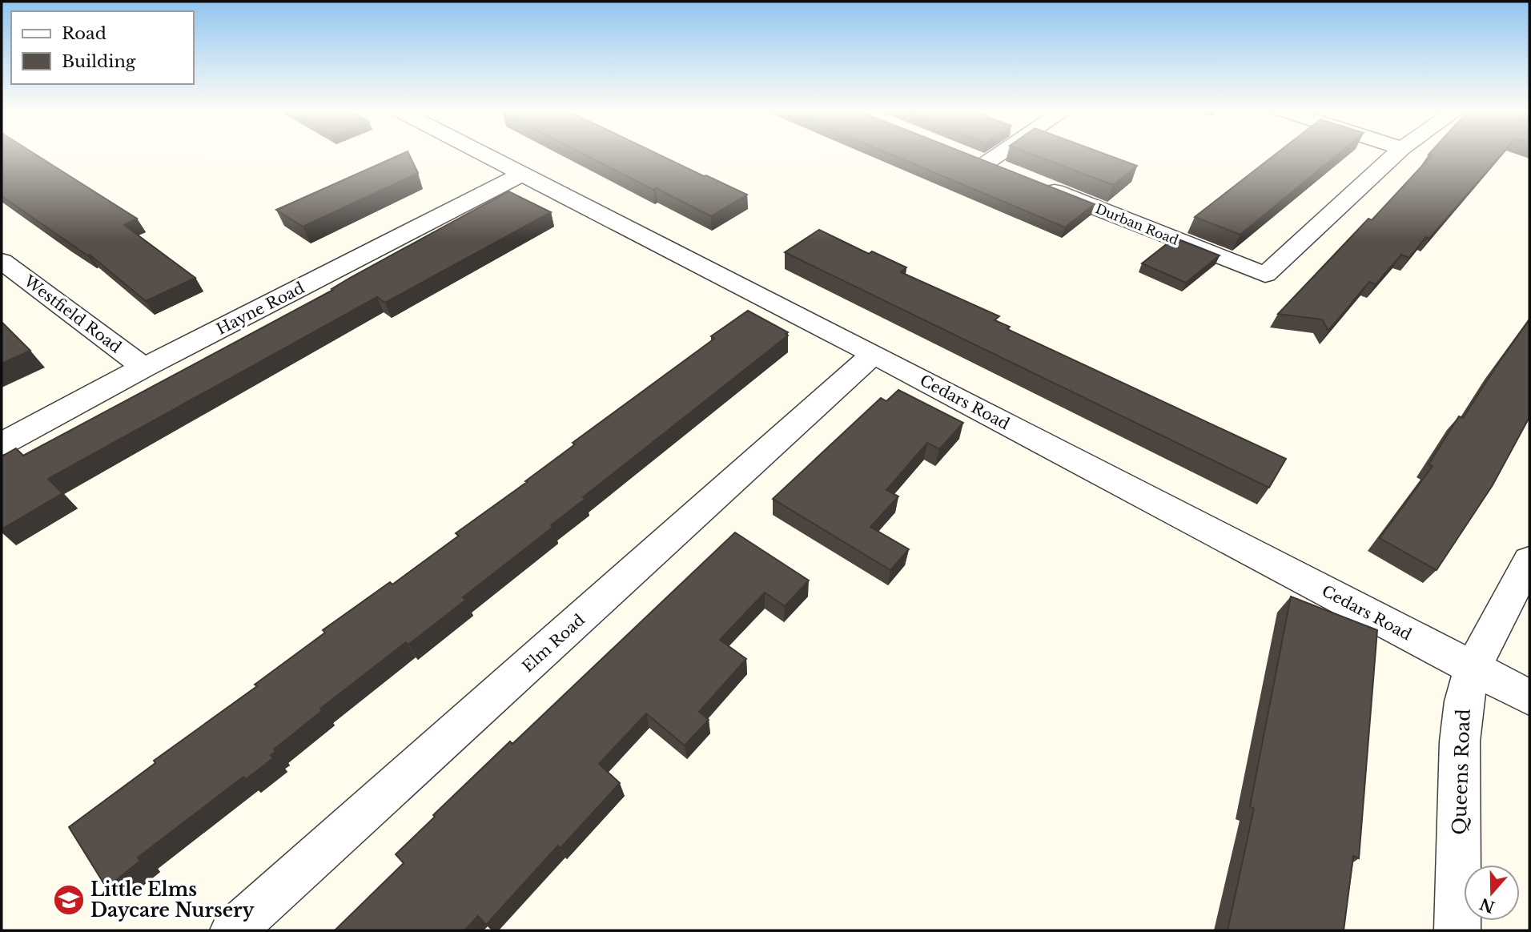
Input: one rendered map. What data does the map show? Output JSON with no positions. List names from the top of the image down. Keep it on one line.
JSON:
{"streets":{"street":["Durban Road","Hayne Road","Westfield Road","Cedars Road","Elm Road","Queens Road"]},"crossings":[["Hayne Road","Westfield Road"],["Hayne Road","Cedars Road"],["Cedars Road","Elm Road"],["Cedars Road","Queens Road"]],"places":{"school or university":["Little Elms Daycare Nursery"]},"legend":["Road","Building"],"north":"bottom"}
